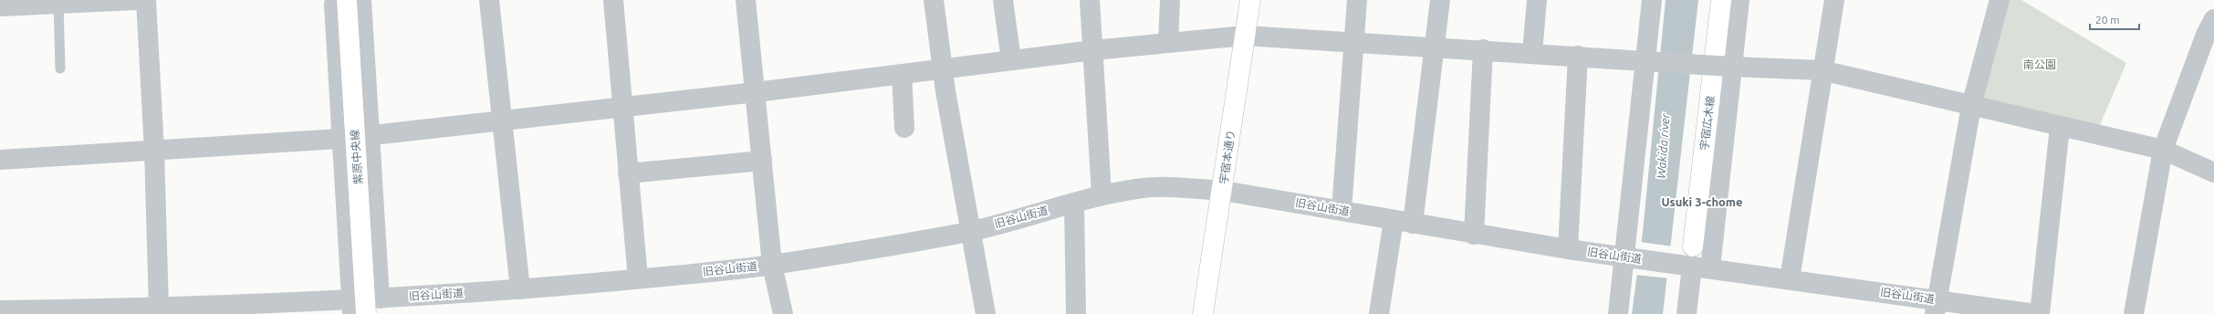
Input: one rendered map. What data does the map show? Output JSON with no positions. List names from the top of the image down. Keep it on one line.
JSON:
{"streets":{"street":["宇宿広木線","紫原中央線","宇宿本通り","旧谷山街道"]},"crossings":[["宇宿本通り","旧谷山街道"]],"districts":["Usuki 3-chome"],"water":["Wakida river"],"parks":["南公園"],"scale_bar":"20 m"}
